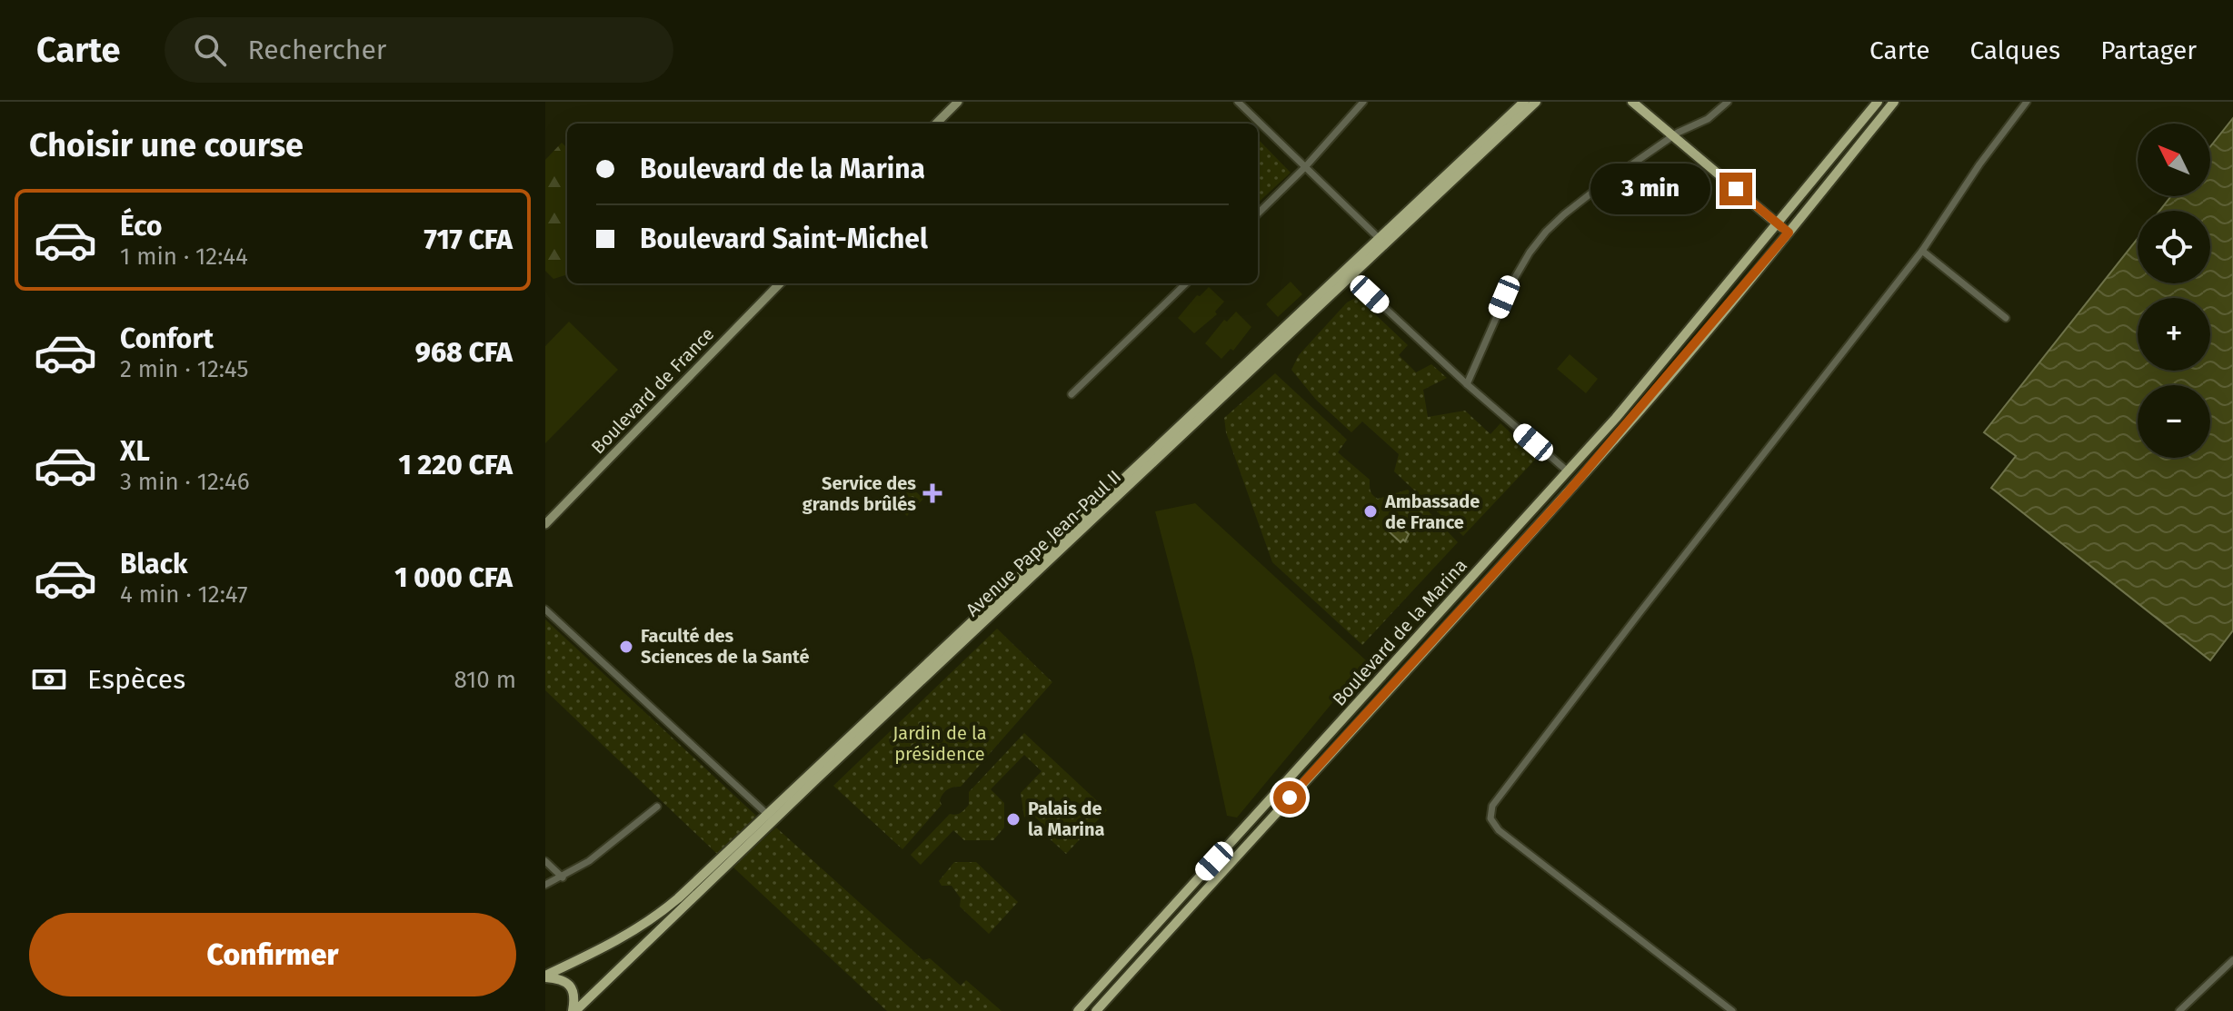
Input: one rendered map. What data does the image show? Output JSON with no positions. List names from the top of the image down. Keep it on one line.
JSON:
{"streets":{"main road":["Avenue Pape Jean-Paul II","Boulevard de la Marina"],"street":["Boulevard de France"]},"parks":["Jardin de la présidence"],"places":{"health":["Service des grands brûlés"],"other":["Ambassade de France","Faculté des Sciences de la Santé","Palais de la Marina"]},"north":"top left","page":{"header":"Carte","search":"Rechercher","nav":["Carte","Calques","Partager"],"heading":"Choisir une course","map_buttons":["+","−"],"banner":["Boulevard de la Marina","Boulevard Saint-Michel"],"bubble":"3 min","list":[{"name":"Éco","note":"1 min · 12:44","value":"717 CFA"},{"name":"Confort","note":"2 min · 12:45","value":"968 CFA"},{"name":"XL","note":"3 min · 12:46","value":"1 220 CFA"},{"name":"Black","note":"4 min · 12:47","value":"1 000 CFA"}],"pay":["Espèces","810 m"],"buttons":"Confirmer"}}
